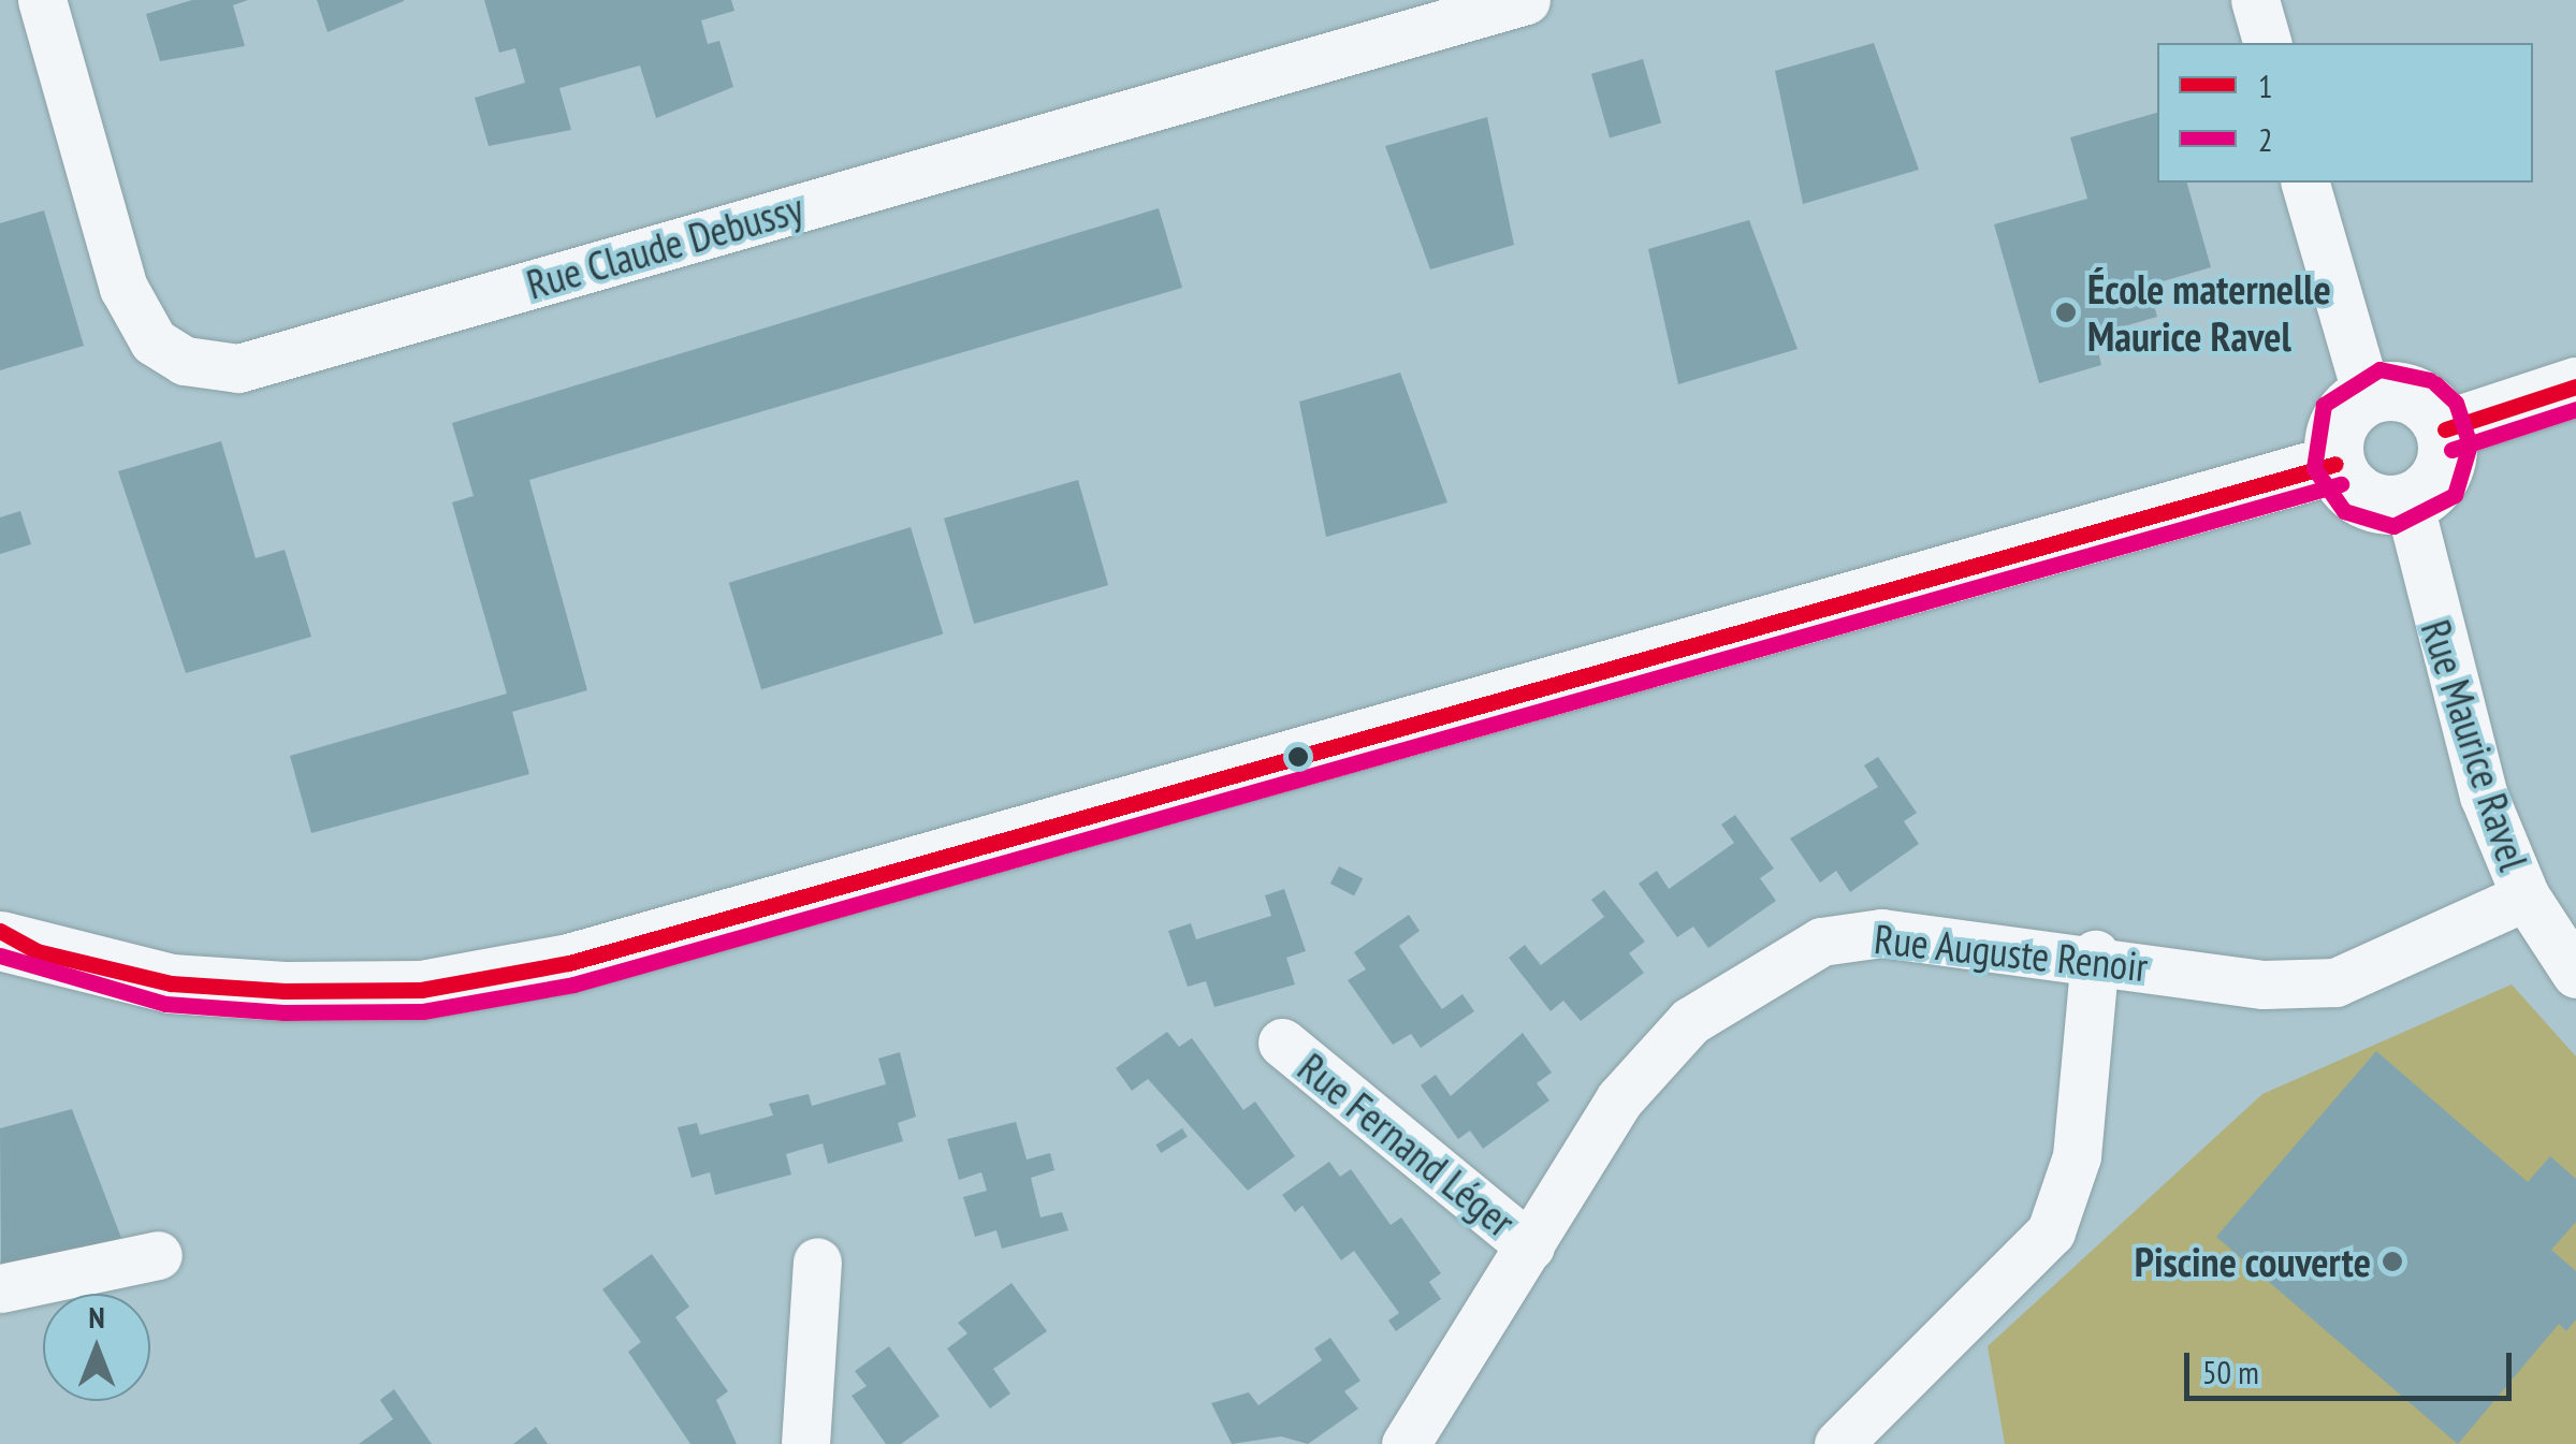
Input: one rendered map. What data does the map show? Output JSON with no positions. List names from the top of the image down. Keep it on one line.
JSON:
{"streets":{"street":["Rue Claude Debussy","Rue Maurice Ravel","Rue Auguste Renoir","Rue Fernand Léger"]},"crossings":[["Rue Maurice Ravel","Rue Auguste Renoir"],["Rue Auguste Renoir","Rue Fernand Léger"]],"places":["École maternelle Maurice Ravel","Piscine couverte"],"lines":["transit line 2","transit line 1"],"legend":["1","2"],"scale_bar":"50 m","north":"top"}
